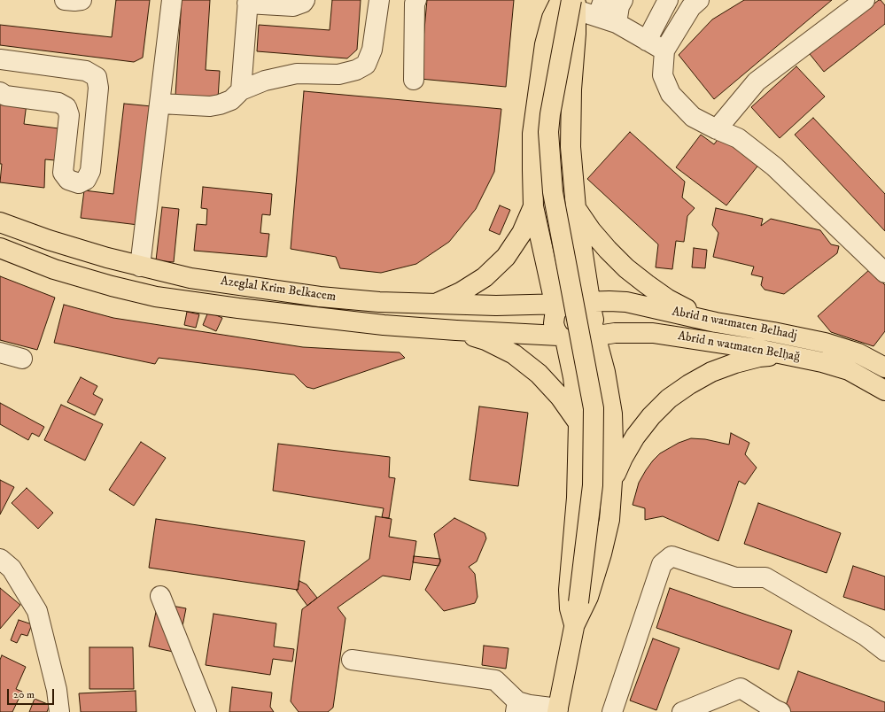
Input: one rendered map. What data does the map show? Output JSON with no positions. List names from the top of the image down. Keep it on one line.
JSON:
{"streets":{"main road":["Azeglal Krim Belkacem","Abrid n watmaten Belhadj","Abrid n watmaten Belḥaǧ"]},"crossings":[["Azeglal Krim Belkacem","Abrid n watmaten Belhadj"],["Azeglal Krim Belkacem","Abrid n watmaten Belḥaǧ"],["Abrid n watmaten Belhadj","Abrid n watmaten Belḥaǧ"]],"scale_bar":"20 m"}
